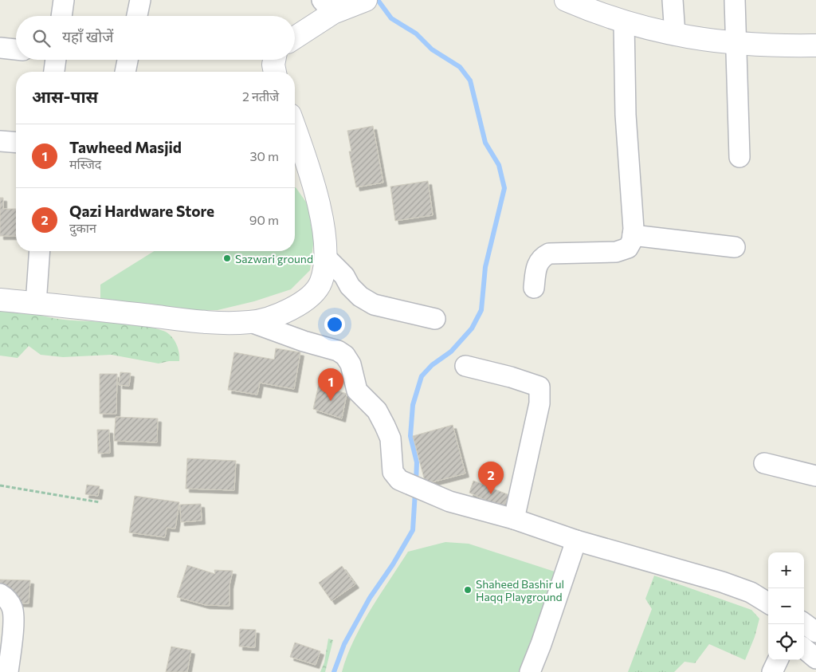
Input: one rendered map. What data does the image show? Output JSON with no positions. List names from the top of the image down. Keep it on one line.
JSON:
{"places":["Sazwari ground","Shaheed Bashir ul Haqq Playground"],"page":{"search":"यहाँ खोजें","heading":["आस-पास","2 नतीजे"],"list":[{"mark":"1","name":"Tawheed Masjid","note":"मस्जिद","value":"30 m"},{"mark":"2","name":"Qazi Hardware Store","note":"दुकान","value":"90 m"}],"pins":["1","2"],"map_buttons":["+","−"]}}
